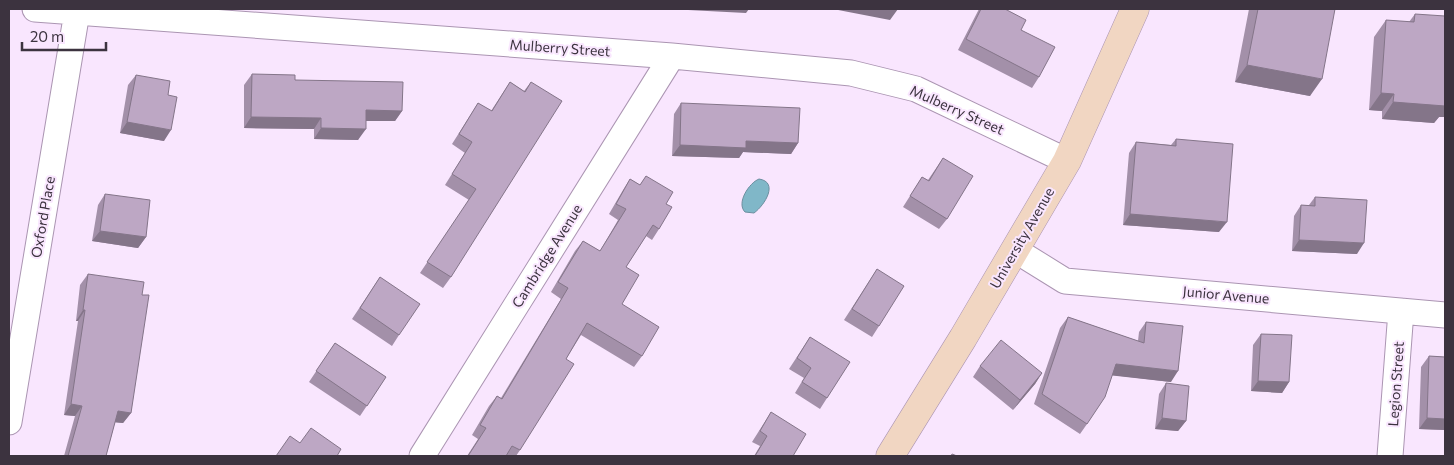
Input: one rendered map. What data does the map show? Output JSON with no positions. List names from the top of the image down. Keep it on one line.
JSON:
{"streets":{"street":["Mulberry Street","Oxford Place","University Avenue","Cambridge Avenue","Junior Avenue","Legion Street"]},"crossings":[["Mulberry Street","Oxford Place"],["Mulberry Street","University Avenue"],["Mulberry Street","Cambridge Avenue"],["University Avenue","Junior Avenue"],["Junior Avenue","Legion Street"]],"scale_bar":"20 m"}
